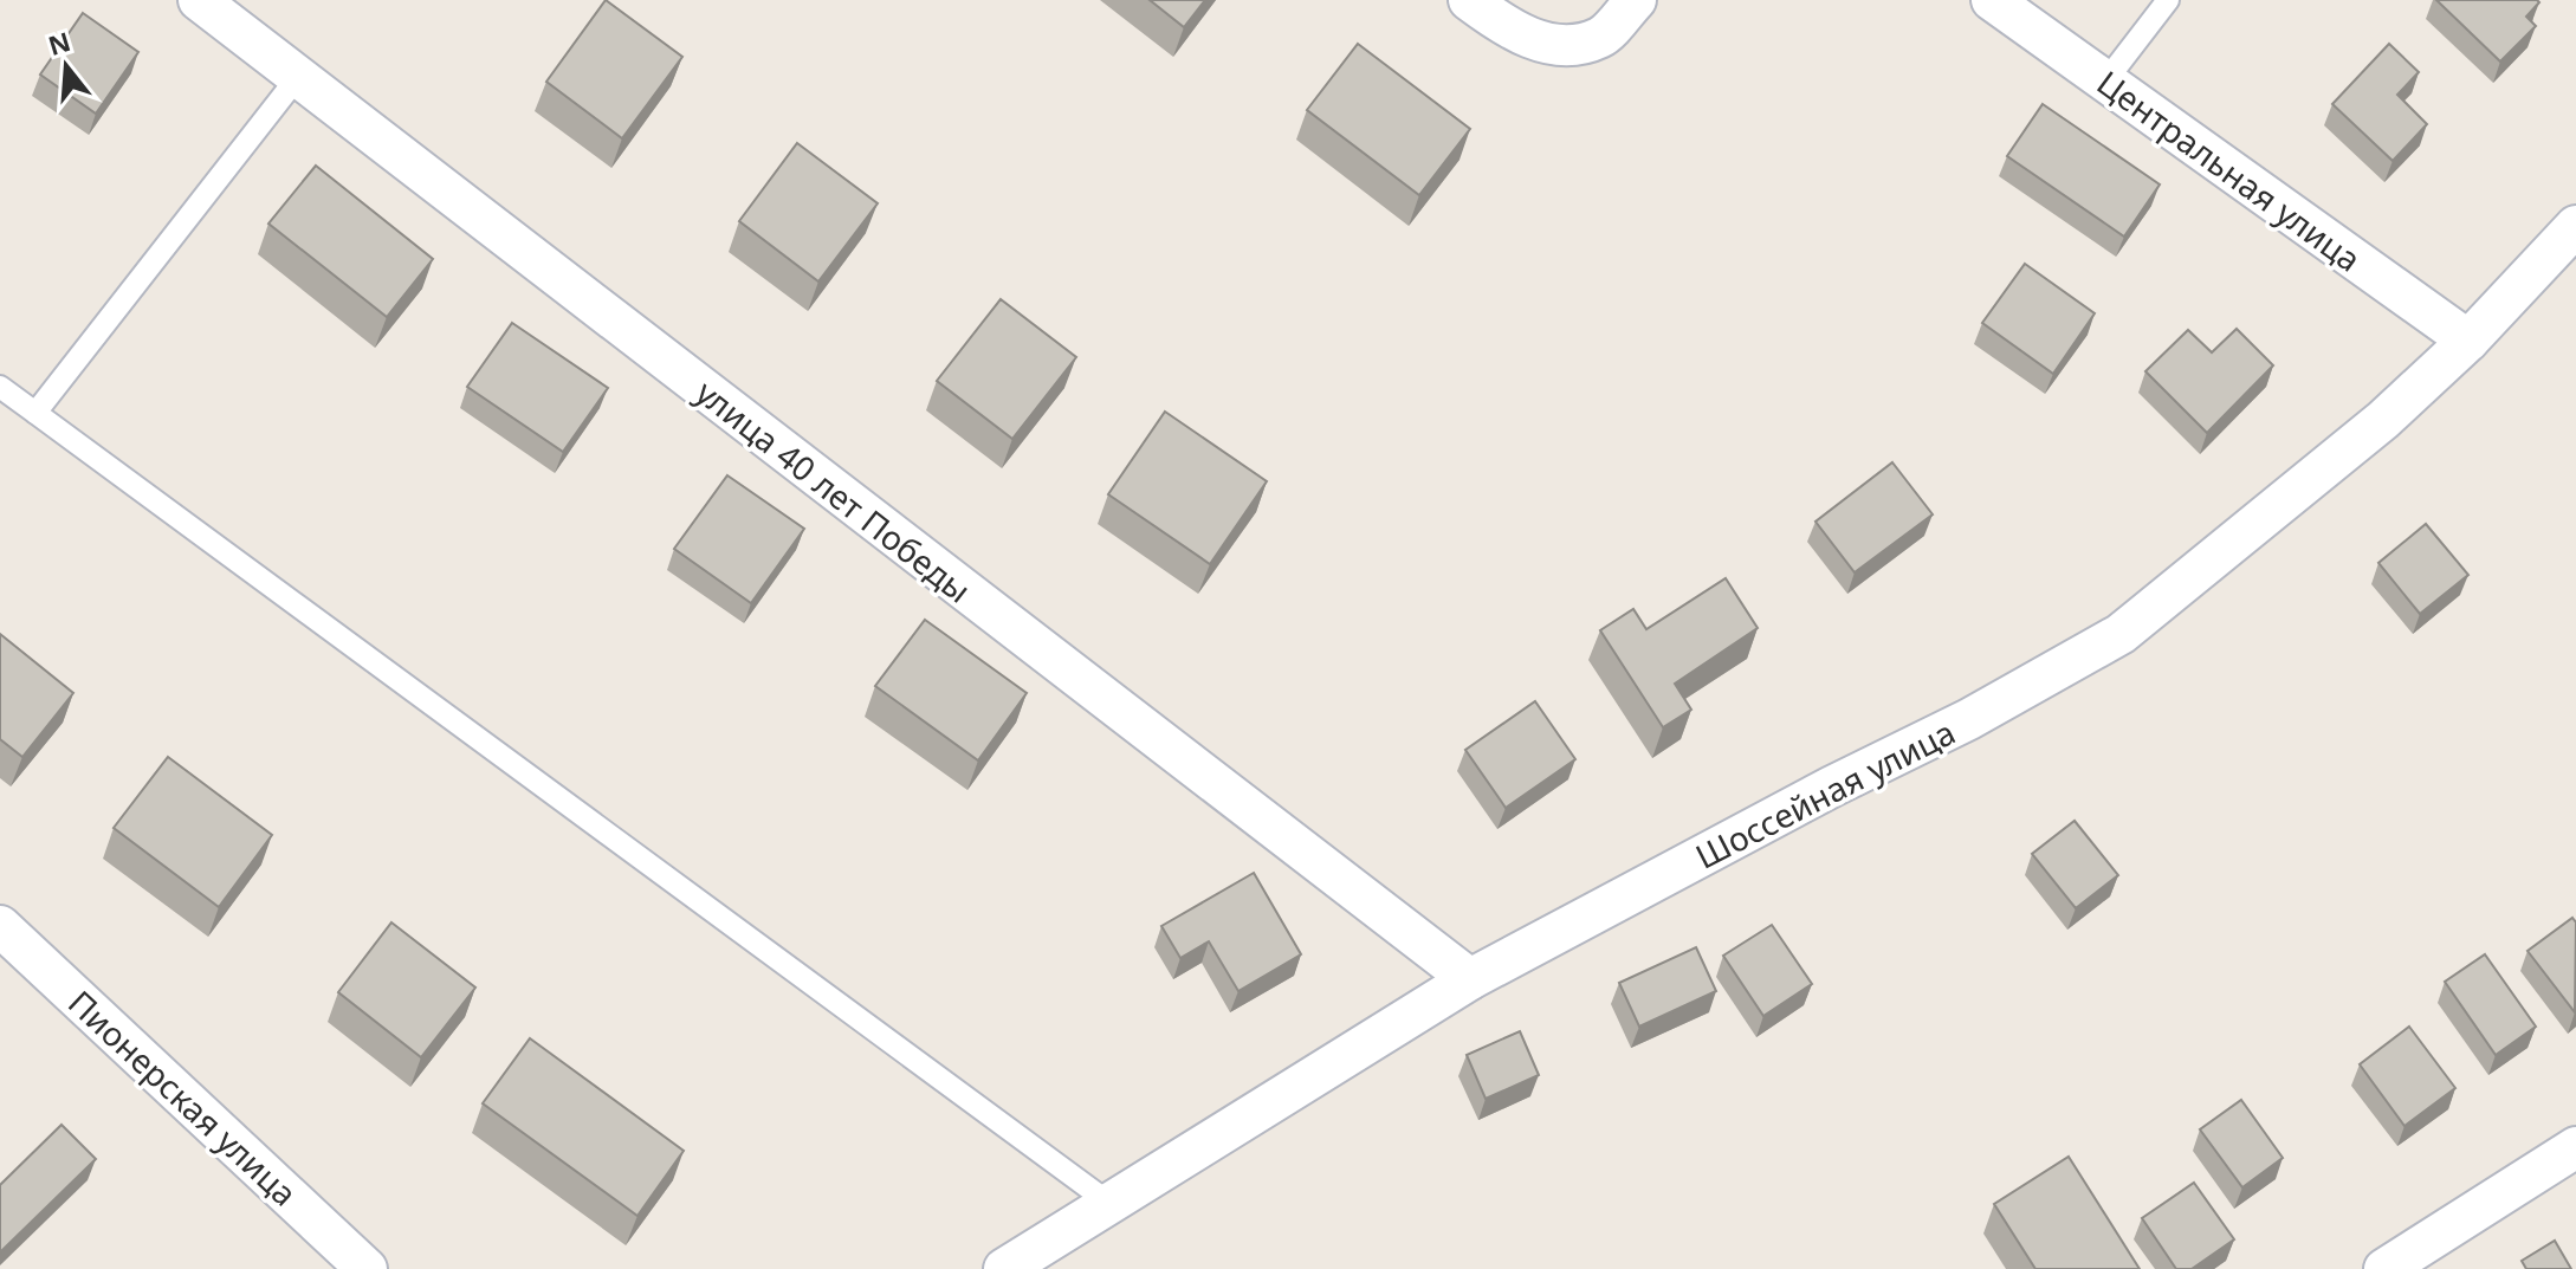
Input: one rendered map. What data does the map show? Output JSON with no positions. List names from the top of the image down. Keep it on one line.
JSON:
{"streets":{"street":["Центральная улица","улица 40 лет Победы","Шоссейная улица","Пионерская улица"]},"crossings":[["Центральная улица","Шоссейная улица"],["улица 40 лет Победы","Шоссейная улица"]],"north":"top"}
